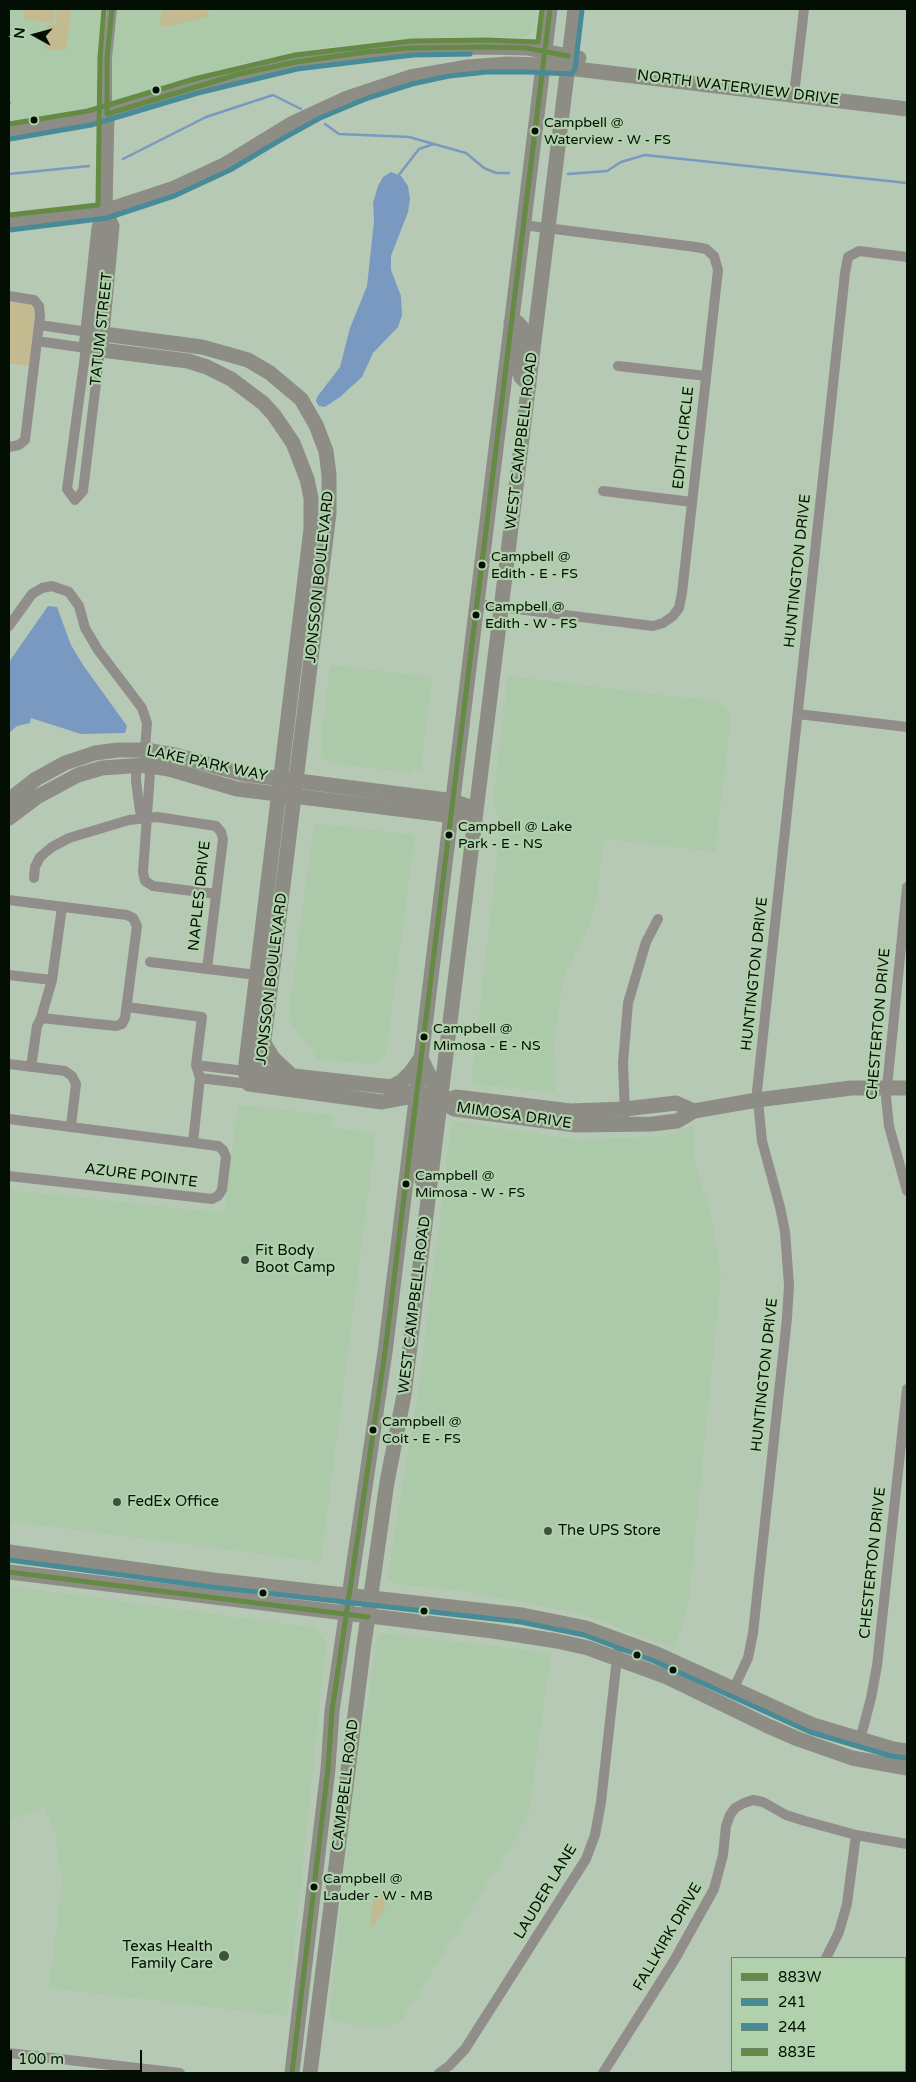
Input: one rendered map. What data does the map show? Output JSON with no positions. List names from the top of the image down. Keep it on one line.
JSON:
{"streets":{"main road":["NORTH WATERVIEW DRIVE","TATUM STREET","WEST CAMPBELL ROAD","JONSSON BOULEVARD","LAKE PARK WAY","MIMOSA DRIVE","CAMPBELL ROAD"],"street":["EDITH CIRCLE","HUNTINGTON DRIVE","NAPLES DRIVE","CHESTERTON DRIVE","AZURE POINTE","LAUDER LANE","FALLKIRK DRIVE"]},"crossings":[["NORTH WATERVIEW DRIVE","WEST CAMPBELL ROAD"],["TATUM STREET","JONSSON BOULEVARD"],["EDITH CIRCLE","WEST CAMPBELL ROAD"],["WEST CAMPBELL ROAD","LAKE PARK WAY"],["WEST CAMPBELL ROAD","MIMOSA DRIVE"],["WEST CAMPBELL ROAD","CAMPBELL ROAD"],["HUNTINGTON DRIVE","MIMOSA DRIVE"],["JONSSON BOULEVARD","LAKE PARK WAY"],["CHESTERTON DRIVE","MIMOSA DRIVE"]],"places":["Campbell @ Waterview - W - FS","Campbell @ Edith - E - FS","Campbell @ Edith - W - FS","Campbell @ Lake Park - E - NS","Campbell @ Mimosa - E - NS","Campbell @ Mimosa - W - FS","Fit Body Boot Camp","Campbell @ Coit - E - FS","FedEx Office","The UPS Store","Campbell @ Lauder - W - MB","Texas Health Family Care"],"lines":["transit line 883W","transit line 883E","transit line 244","transit line 241"],"legend":["883W","241","244","883E"],"scale_bar":"100 m","north":"left"}
